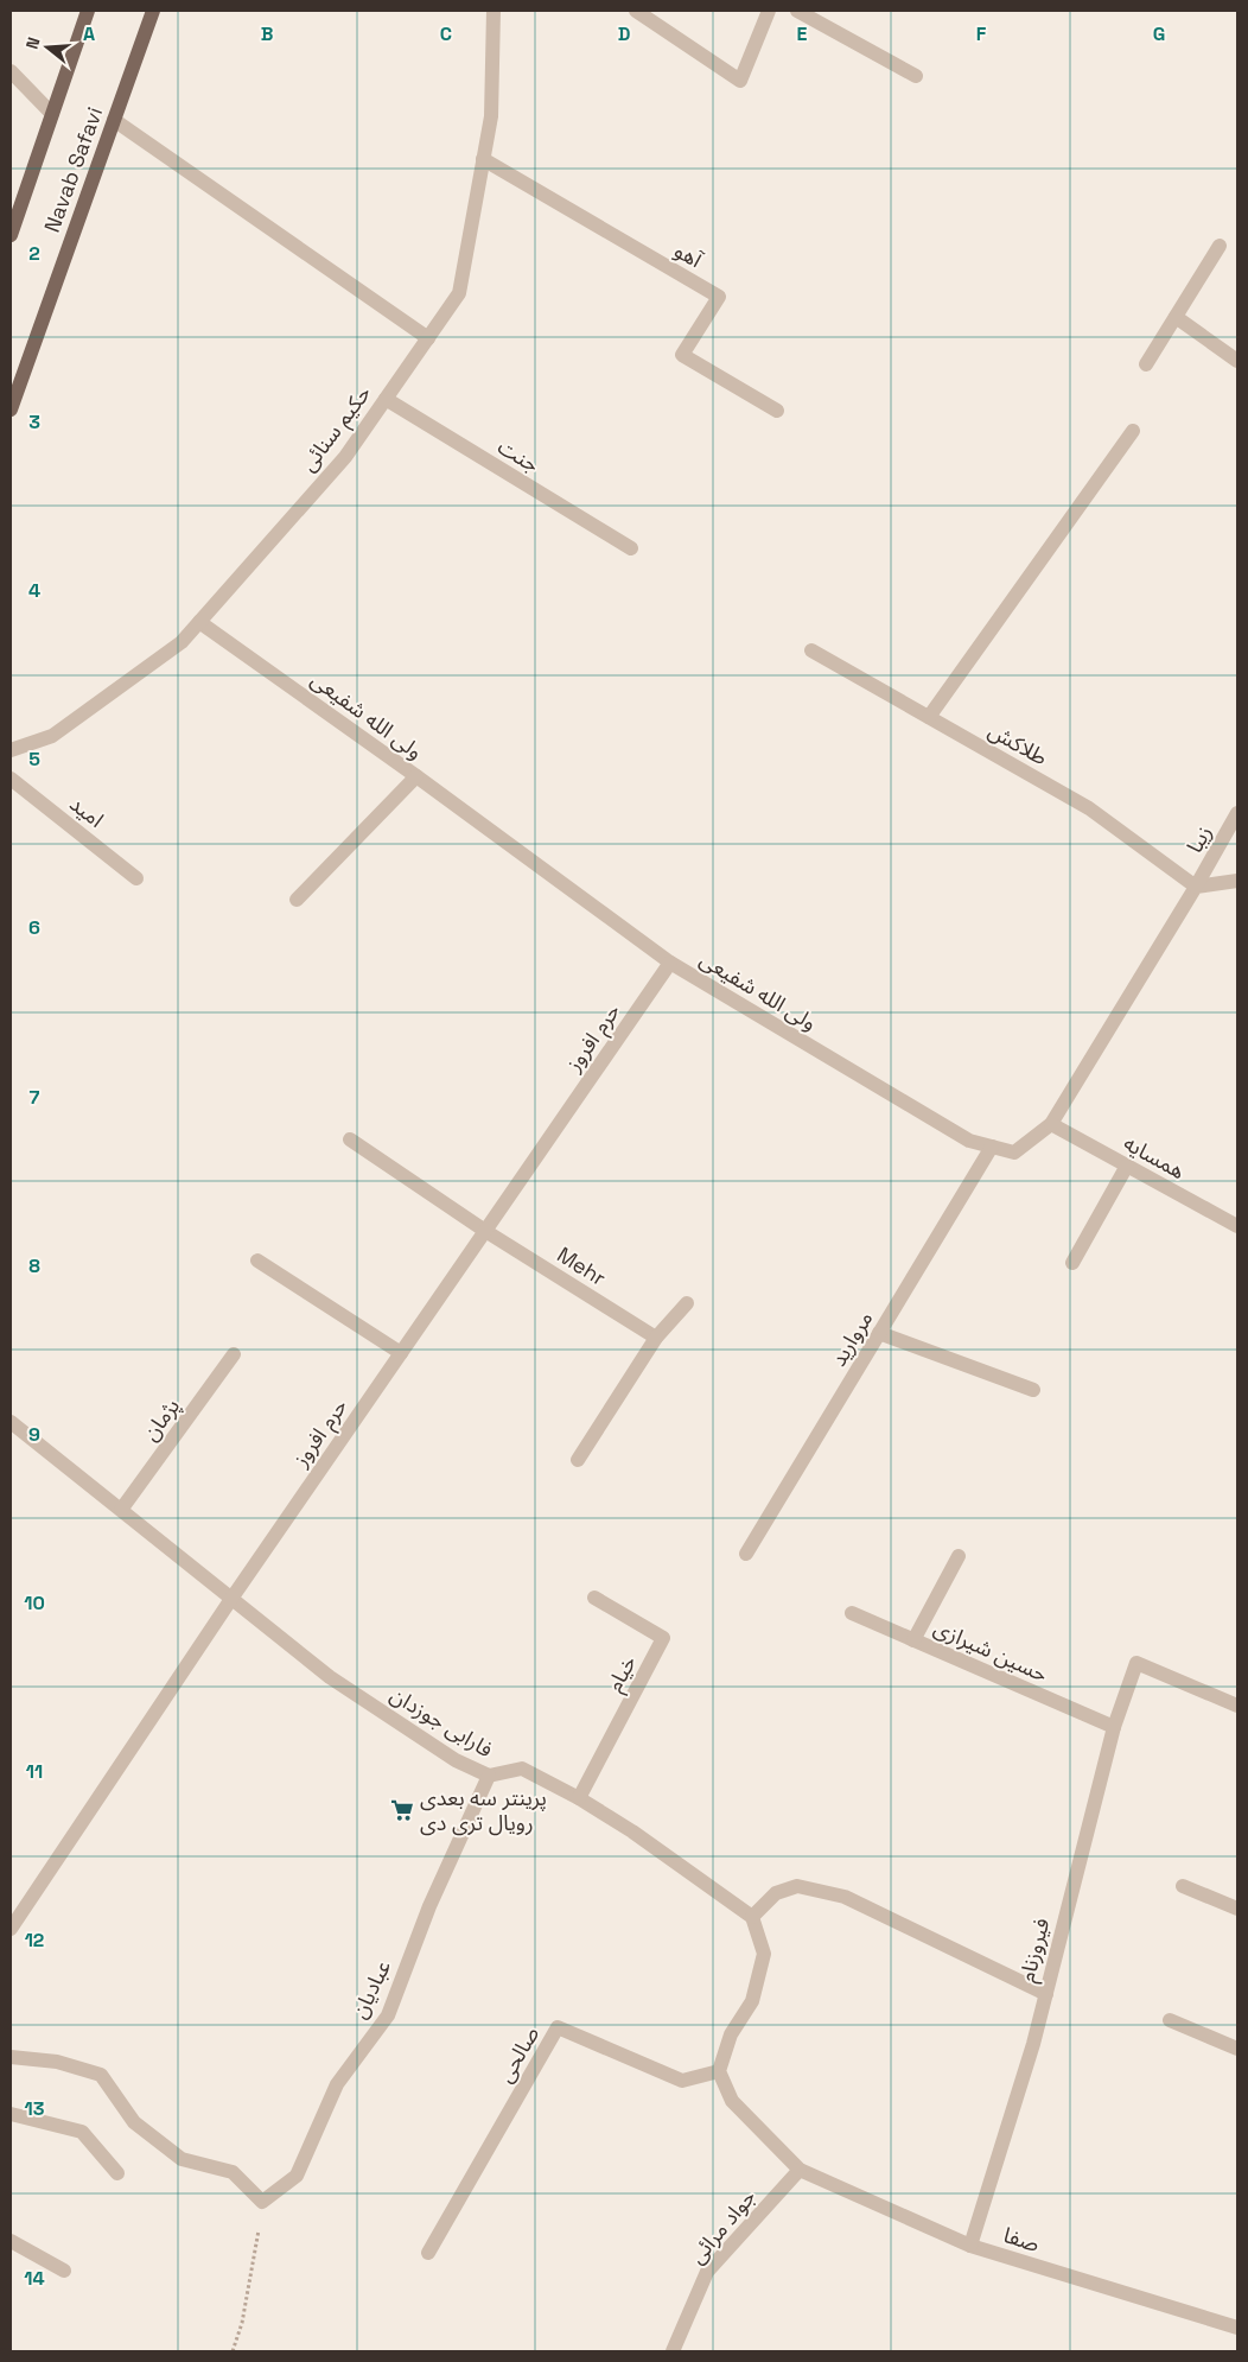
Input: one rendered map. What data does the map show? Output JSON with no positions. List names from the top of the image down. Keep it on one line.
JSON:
{"streets":{"main road":["Navab Safavi"],"street":["آهو","حکیم سنائی","جنت","ولی الله شفیعی","طلاکش","امید","زیبا","حرم افروز","همسایه","Mehr","مروارید","پژمان","حسین شیرازی","خیام","فارابی جوزدان","فیروزنام","عبادیان","صالحی","جواد مرائی","صفا"]},"crossings":[["آهو","حکیم سنائی"],["حکیم سنائی","جنت"],["حکیم سنائی","ولی الله شفیعی"],["ولی الله شفیعی","طلاکش"],["ولی الله شفیعی","زیبا"],["ولی الله شفیعی","حرم افروز"],["ولی الله شفیعی","همسایه"],["ولی الله شفیعی","مروارید"],["طلاکش","زیبا"],["حرم افروز","Mehr"],["حرم افروز","فارابی جوزدان"],["پژمان","فارابی جوزدان"],["حسین شیرازی","فیروزنام"],["خیام","فارابی جوزدان"],["فارابی جوزدان","عبادیان"],["فیروزنام","صفا"],["جواد مرائی","صفا"]],"places":{"supermarket":["پرینتر سه بعدی رویال تری دی"]},"north":"left","grid":{"columns":["A","B","C","D","E","F","G"],"rows":["2","3","4","5","6","7","8","9","10","11","12","13","14"]}}
